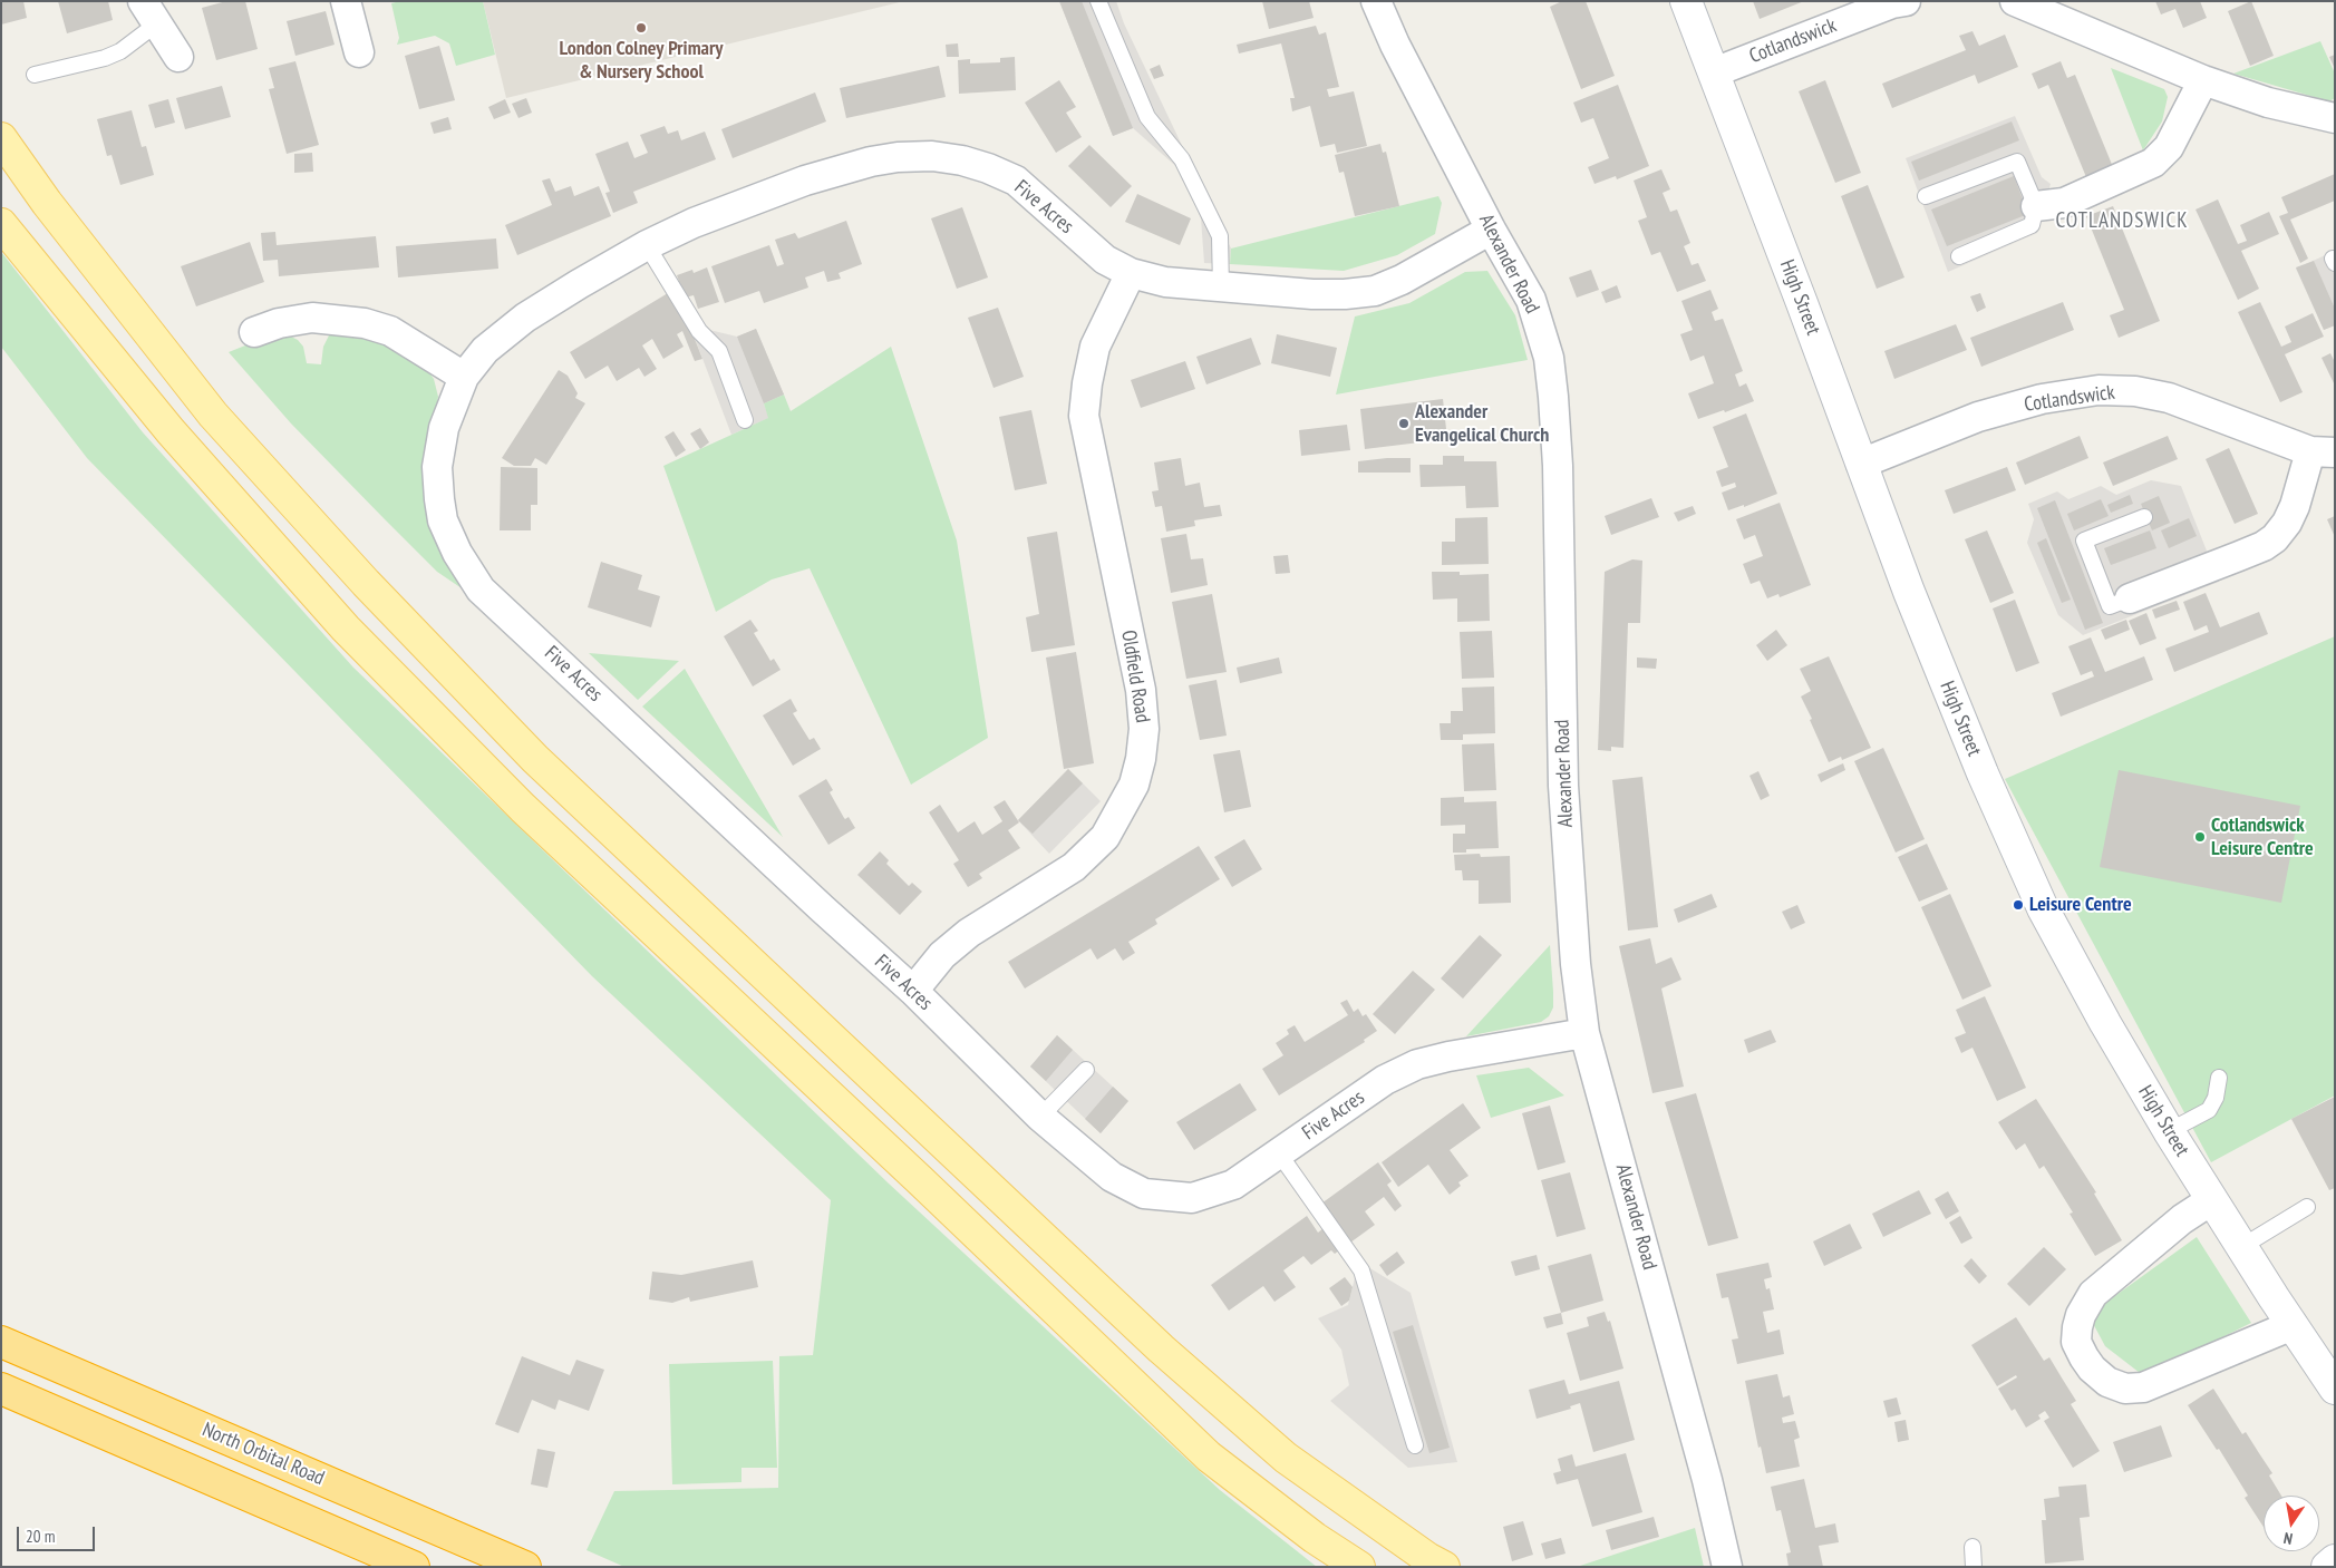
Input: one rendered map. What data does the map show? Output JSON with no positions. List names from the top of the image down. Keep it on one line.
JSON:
{"streets":{"highway":["North Orbital Road"],"street":["Cotlandswick","Five Acres","Alexander Road","High Street","Oldfield Road"]},"crossings":[["Cotlandswick","High Street"],["Five Acres","Alexander Road"],["Five Acres","Oldfield Road"]],"districts":["COTLANDSWICK"],"places":["London Colney Primary & Nursery School","Alexander Evangelical Church","Cotlandswick Leisure Centre","Leisure Centre"],"scale_bar":"20 m","north":"bottom"}
